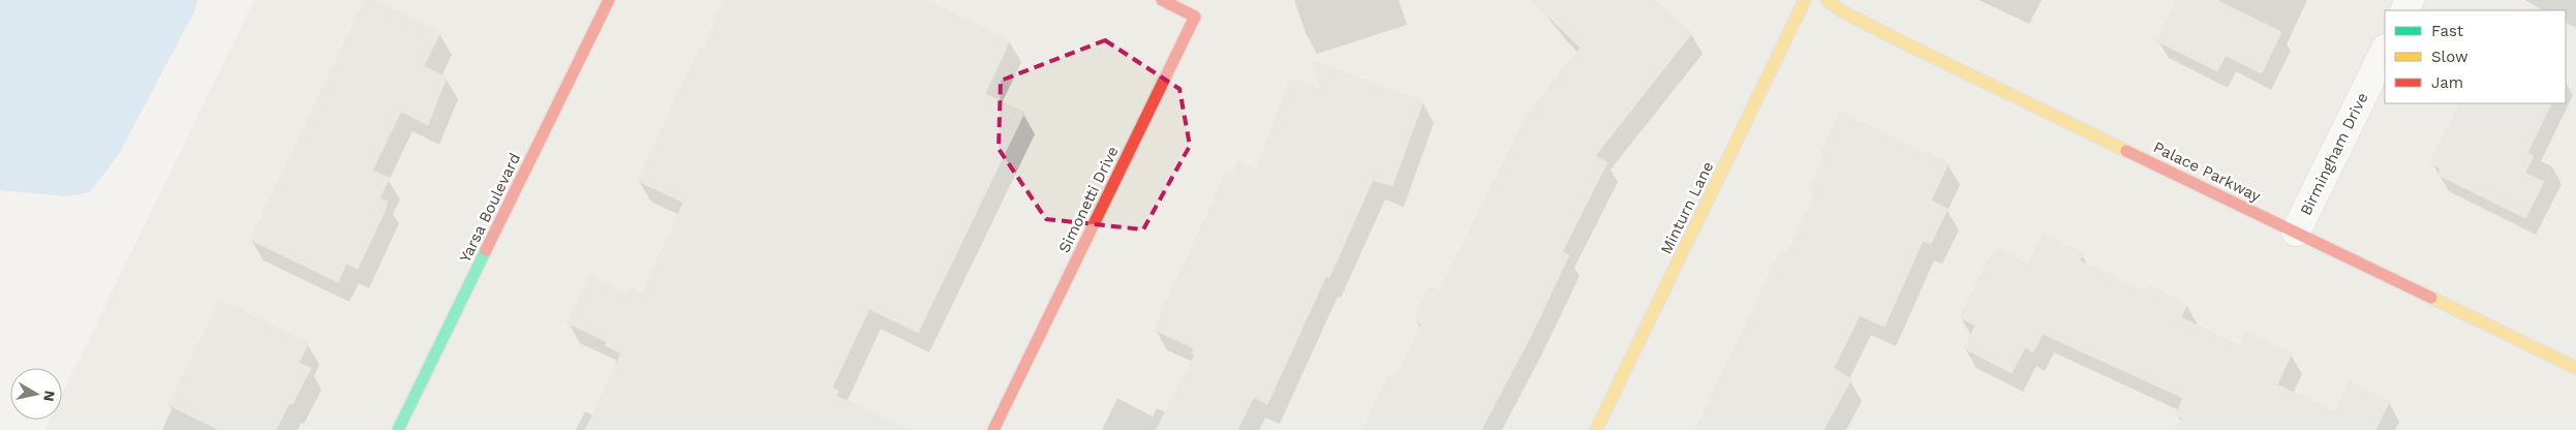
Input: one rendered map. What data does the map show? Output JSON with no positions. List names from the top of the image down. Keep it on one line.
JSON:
{"streets":{"street":["Birmingham Drive","Palace Parkway","Simonetti Drive","Yarsa Boulevard","Minturn Lane"]},"crossings":[["Birmingham Drive","Palace Parkway"]],"legend":["Fast","Slow","Jam"],"north":"right"}
